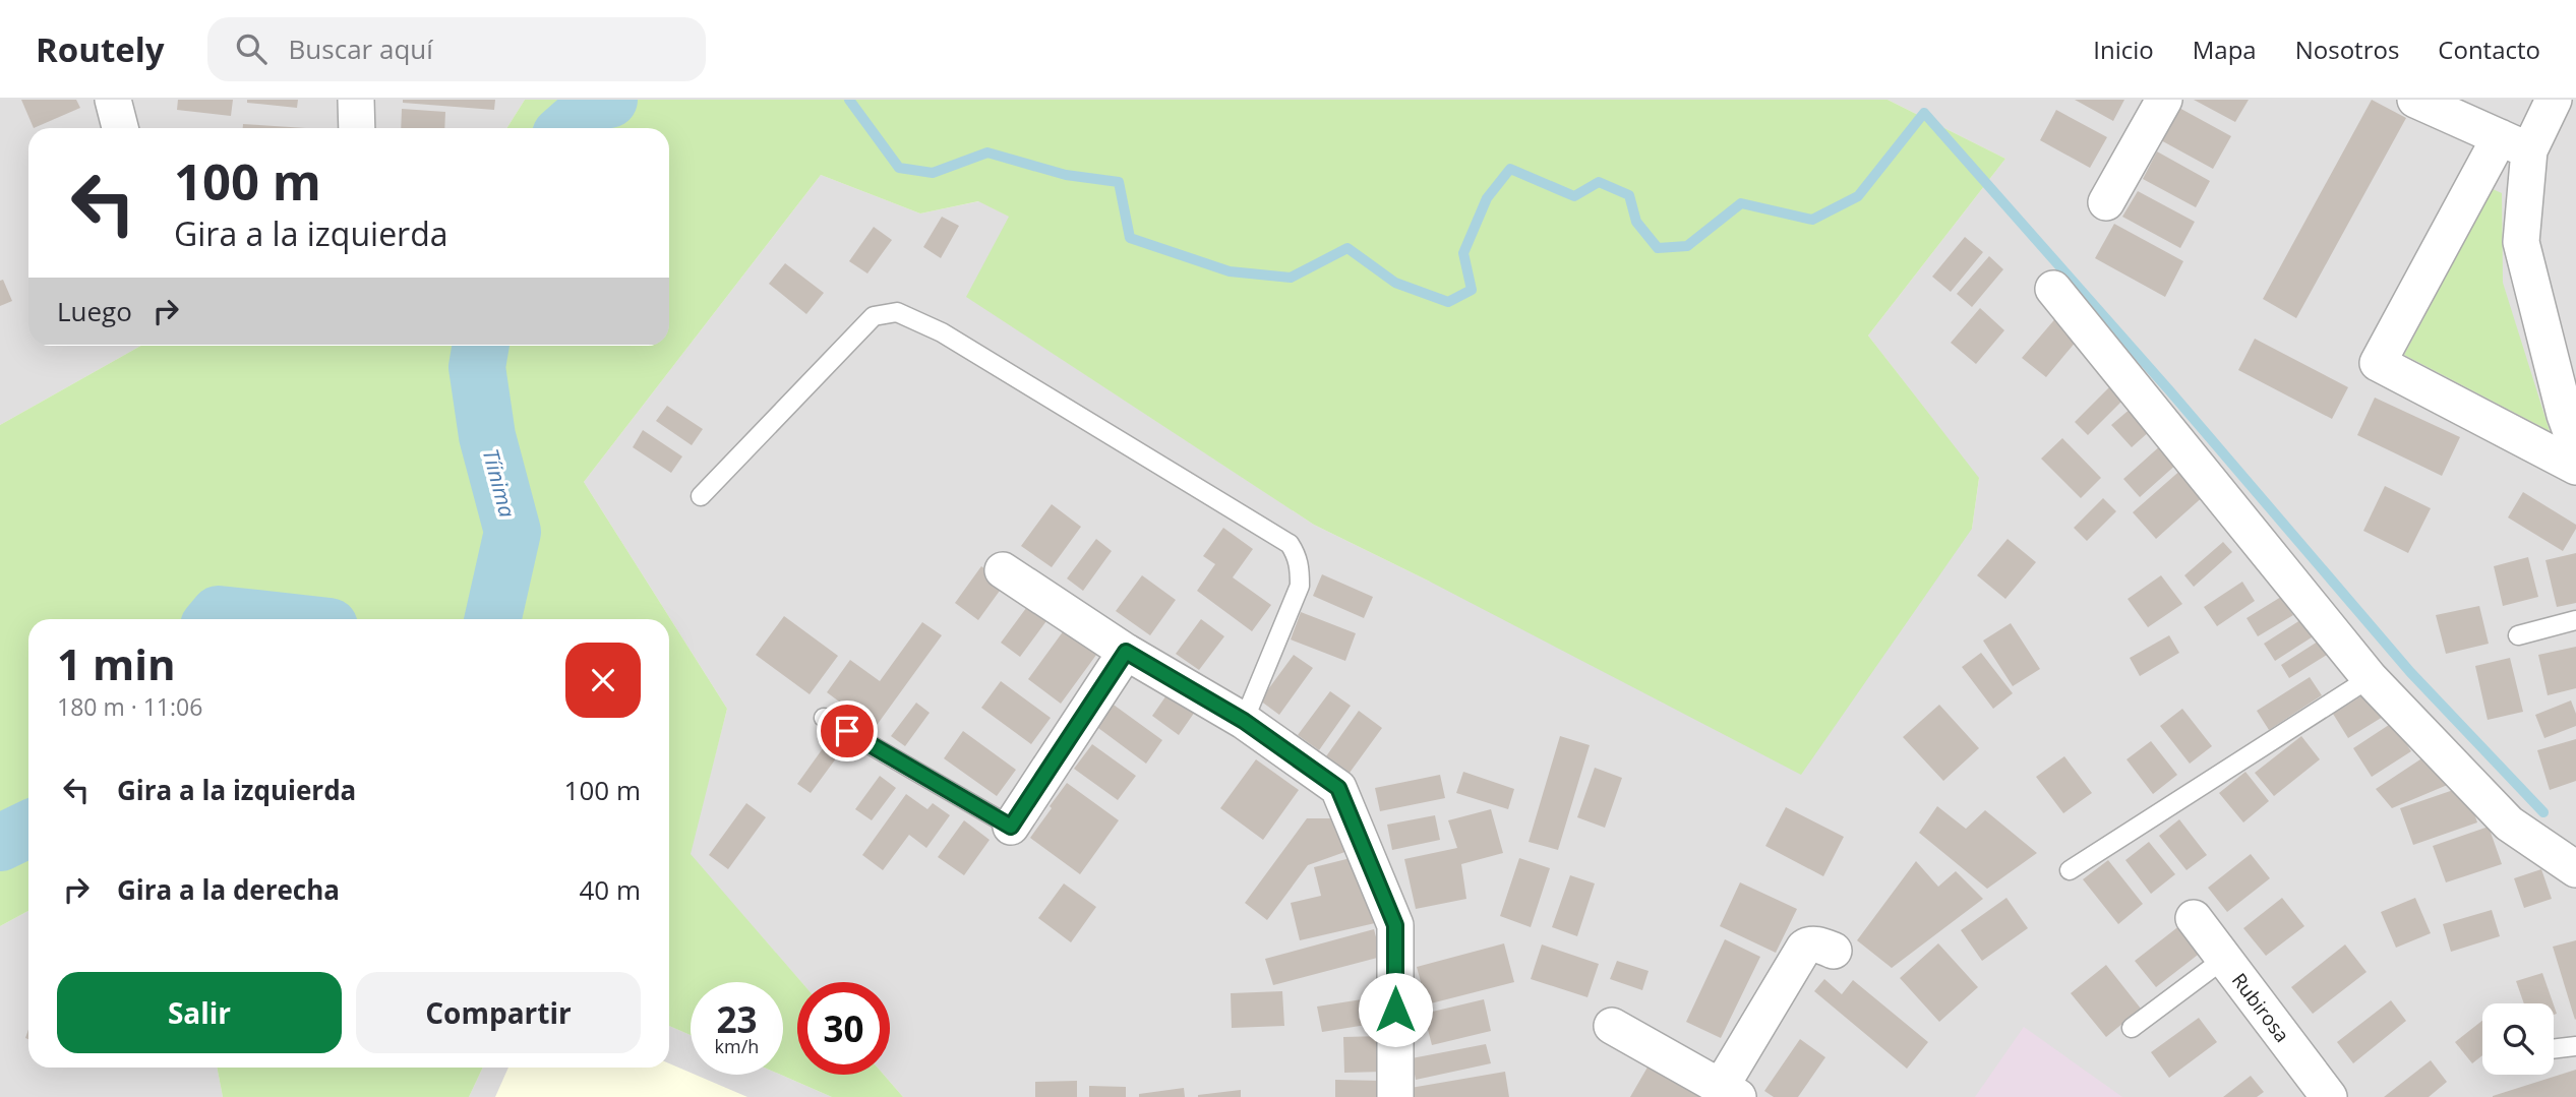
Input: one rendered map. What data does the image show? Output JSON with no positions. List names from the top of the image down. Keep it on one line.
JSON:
{"streets":{"street":["Rubirosa"]},"water":["Tíinima"],"page":{"header":"Routely","search":"Buscar aquí","nav":["Inicio","Mapa","Nosotros","Contacto"],"turn":["100 m","Gira a la izquierda"],"then":"Luego","heading":["1 min","180 m · 11:06"],"list":[{"name":"Gira a la izquierda","value":"100 m"},{"name":"Gira a la derecha","value":"40 m"}],"buttons":["Salir","Compartir"],"speed":"23 km/h","limit":"30"}}
